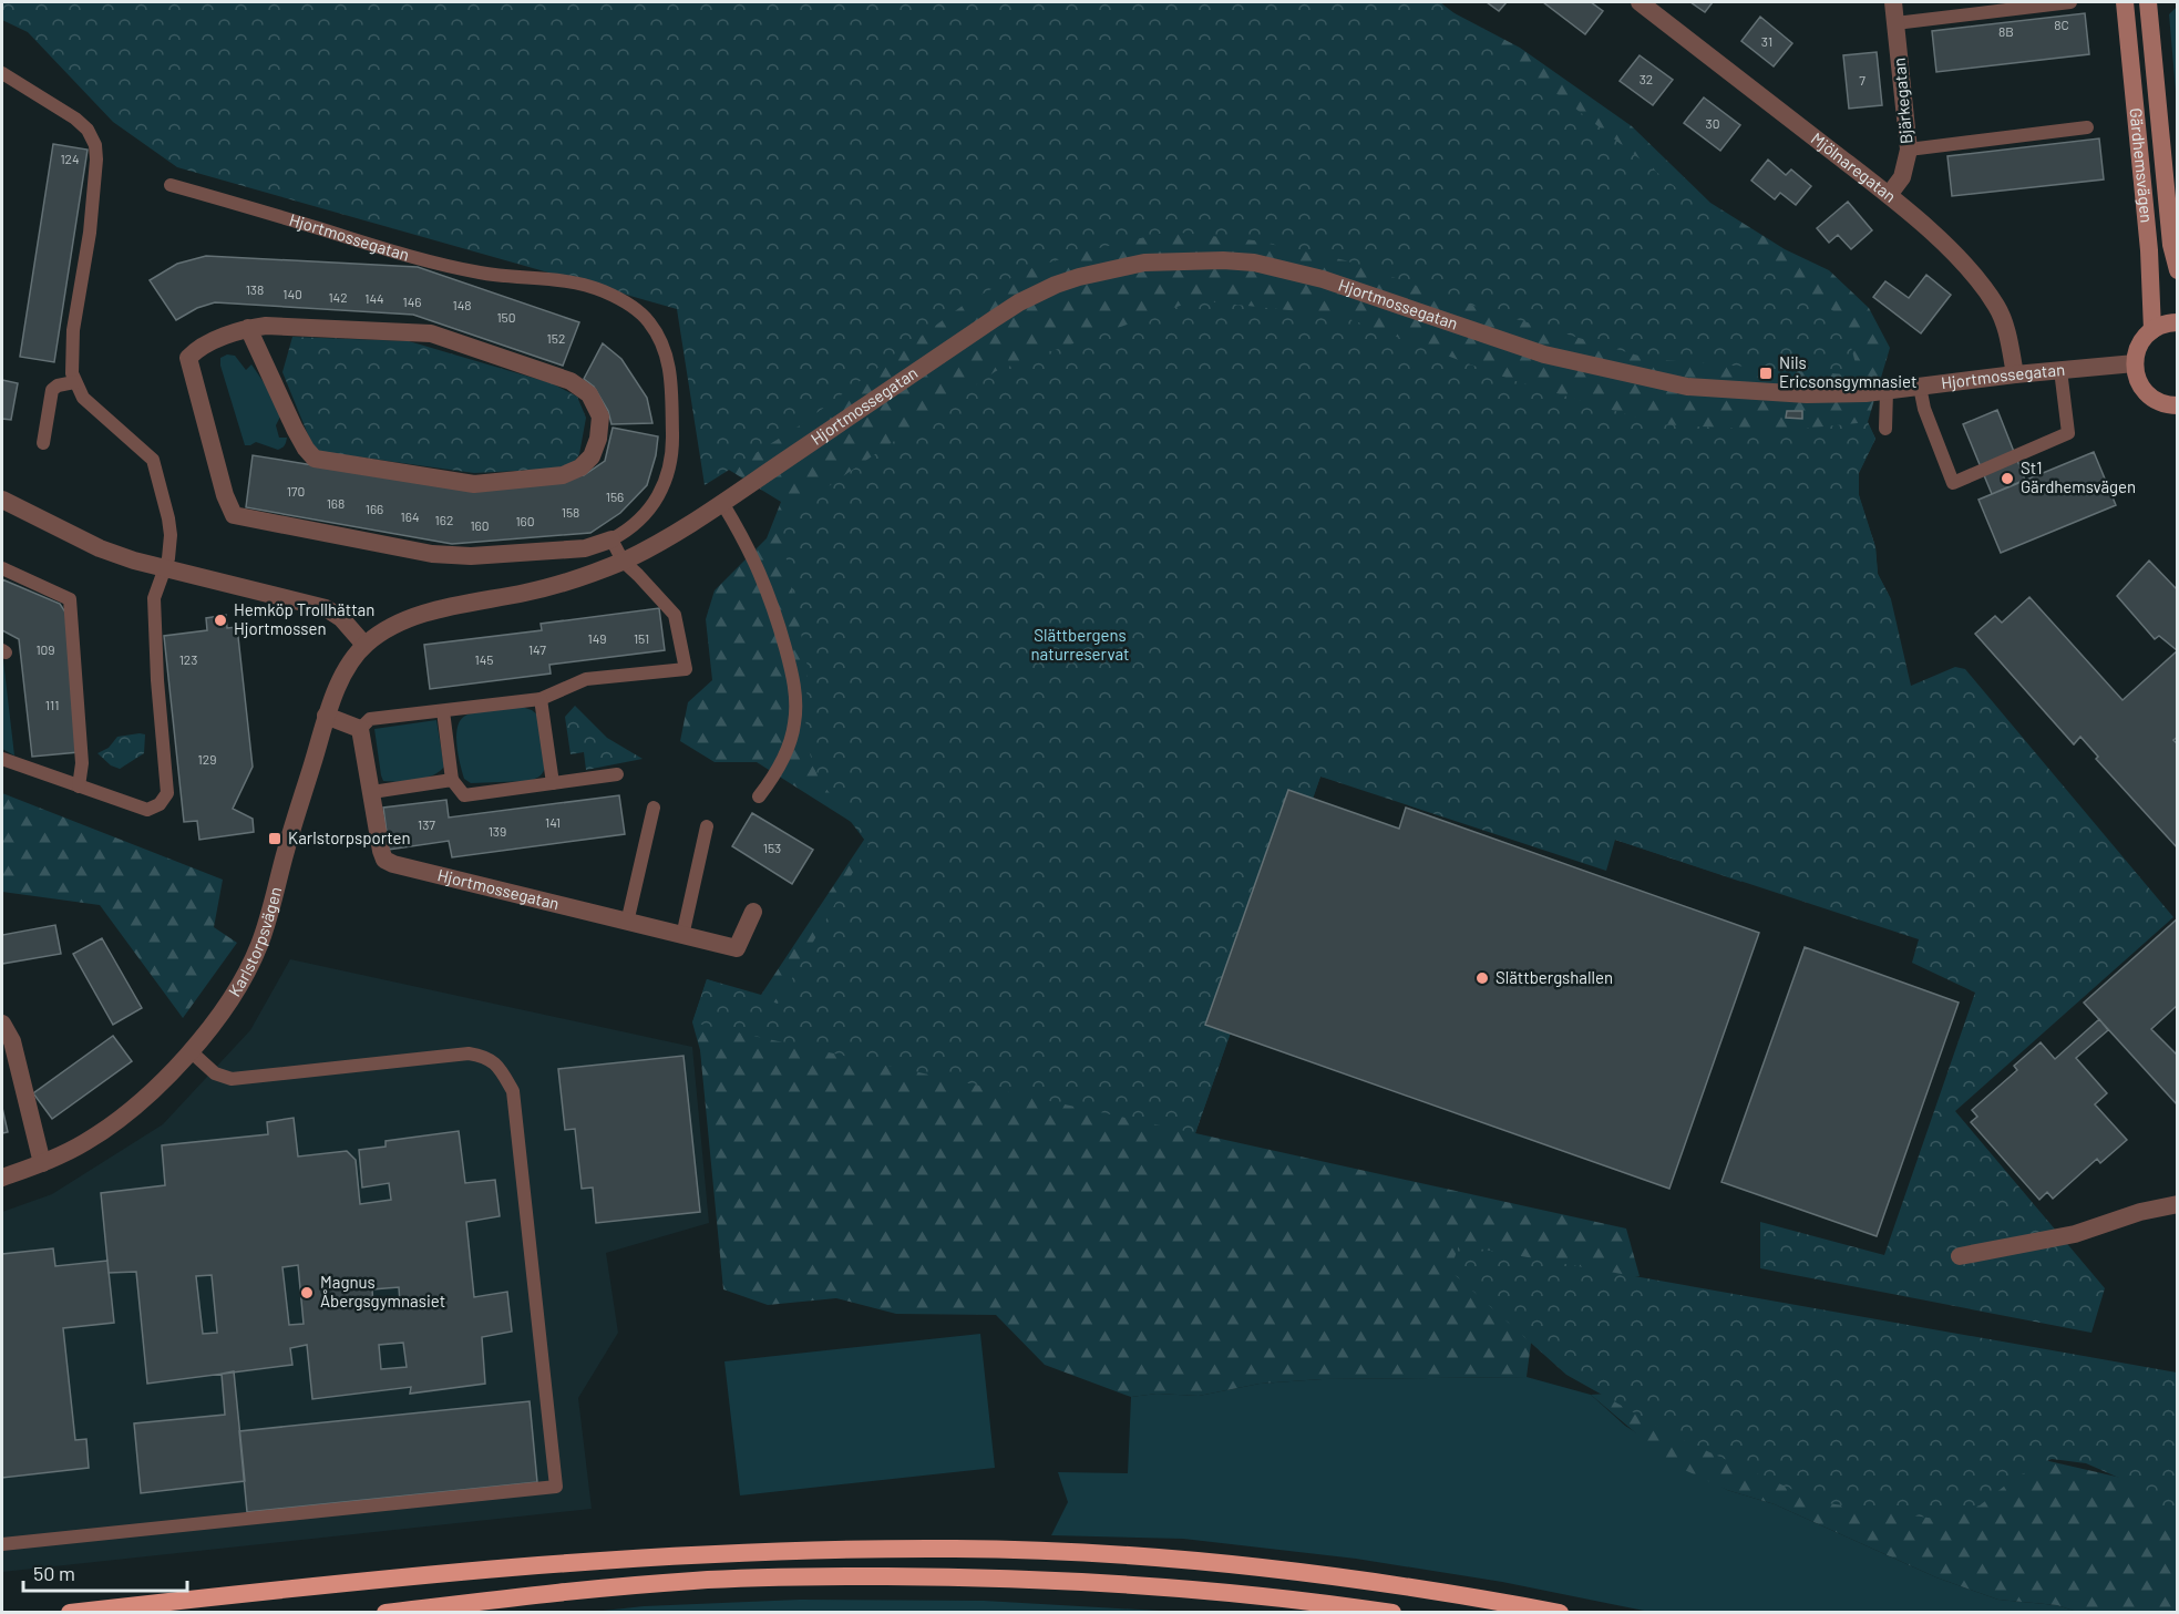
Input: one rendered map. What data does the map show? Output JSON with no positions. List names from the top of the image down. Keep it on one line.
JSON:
{"streets":{"main road":["Gärdhemsvägen"],"street":["Bjärkegatan","Mjölnaregatan","Hjortmossegatan","Karlstorpsvägen"]},"crossings":[["Bjärkegatan","Mjölnaregatan"],["Mjölnaregatan","Hjortmossegatan"],["Hjortmossegatan","Karlstorpsvägen"]],"parks":["Slättbergens naturreservat"],"places":{"transit":["Nils Ericsonsgymnasiet","Karlstorpsporten"],"other":["St1 Gärdhemsvägen","Hemköp Trollhättan Hjortmossen","Slättbergshallen","Magnus Åbergsgymnasiet"]},"house_numbers":["8C","8B","31","32","7","30","124","138","140","142","144","146","148","150","152","170","156","168","166","158","164","162","160","160","149","151","109","147","123","145","111","129","141","137","139","153"],"scale_bar":"50 m"}
